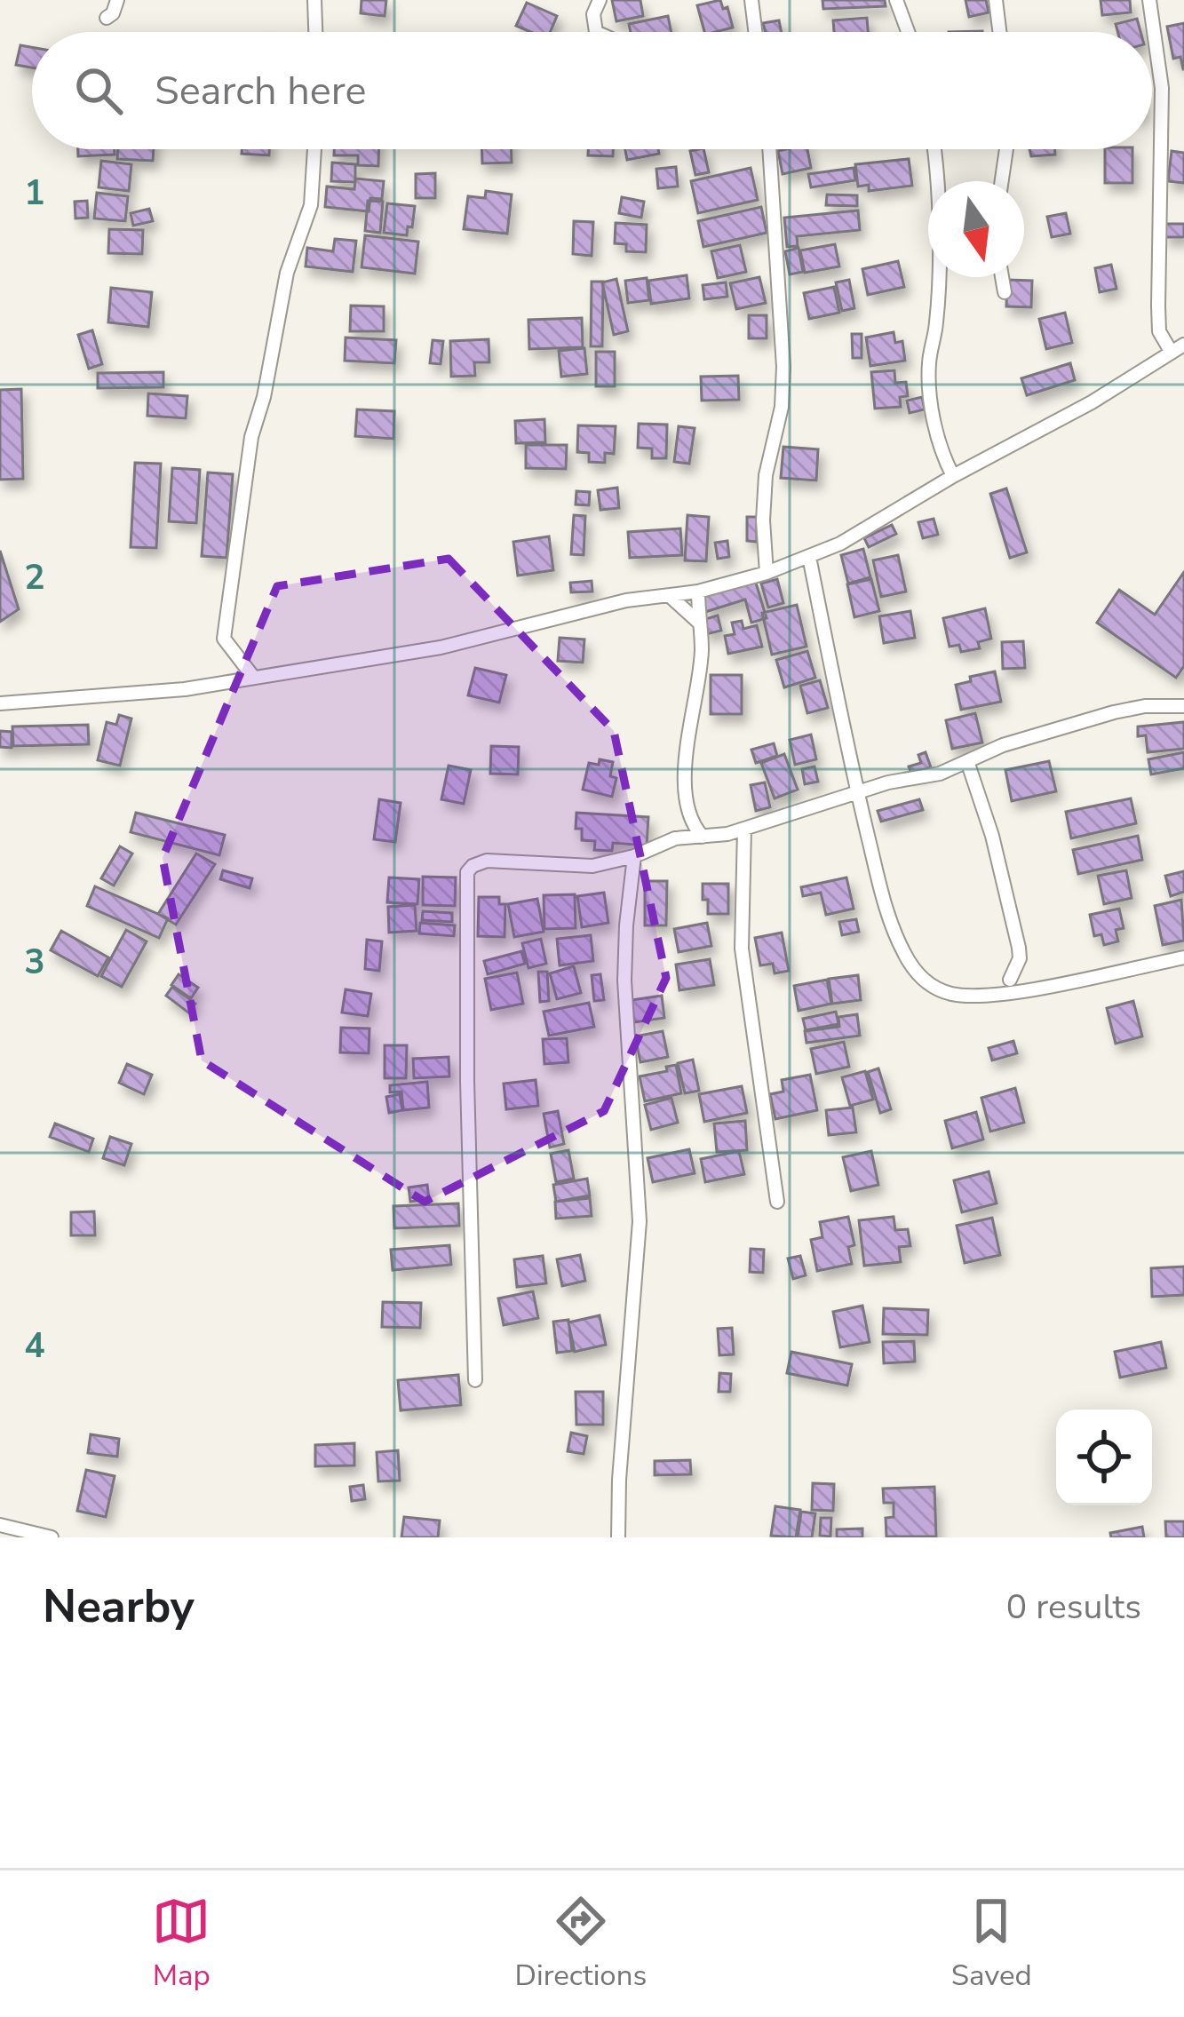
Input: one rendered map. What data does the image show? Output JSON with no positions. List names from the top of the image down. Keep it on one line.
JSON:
{"north":"bottom","page":{"search":"Search here","heading":["Nearby","0 results"],"nav":["Map","Directions","Saved"]},"grid":{"rows":["1","2","3","4"]}}
